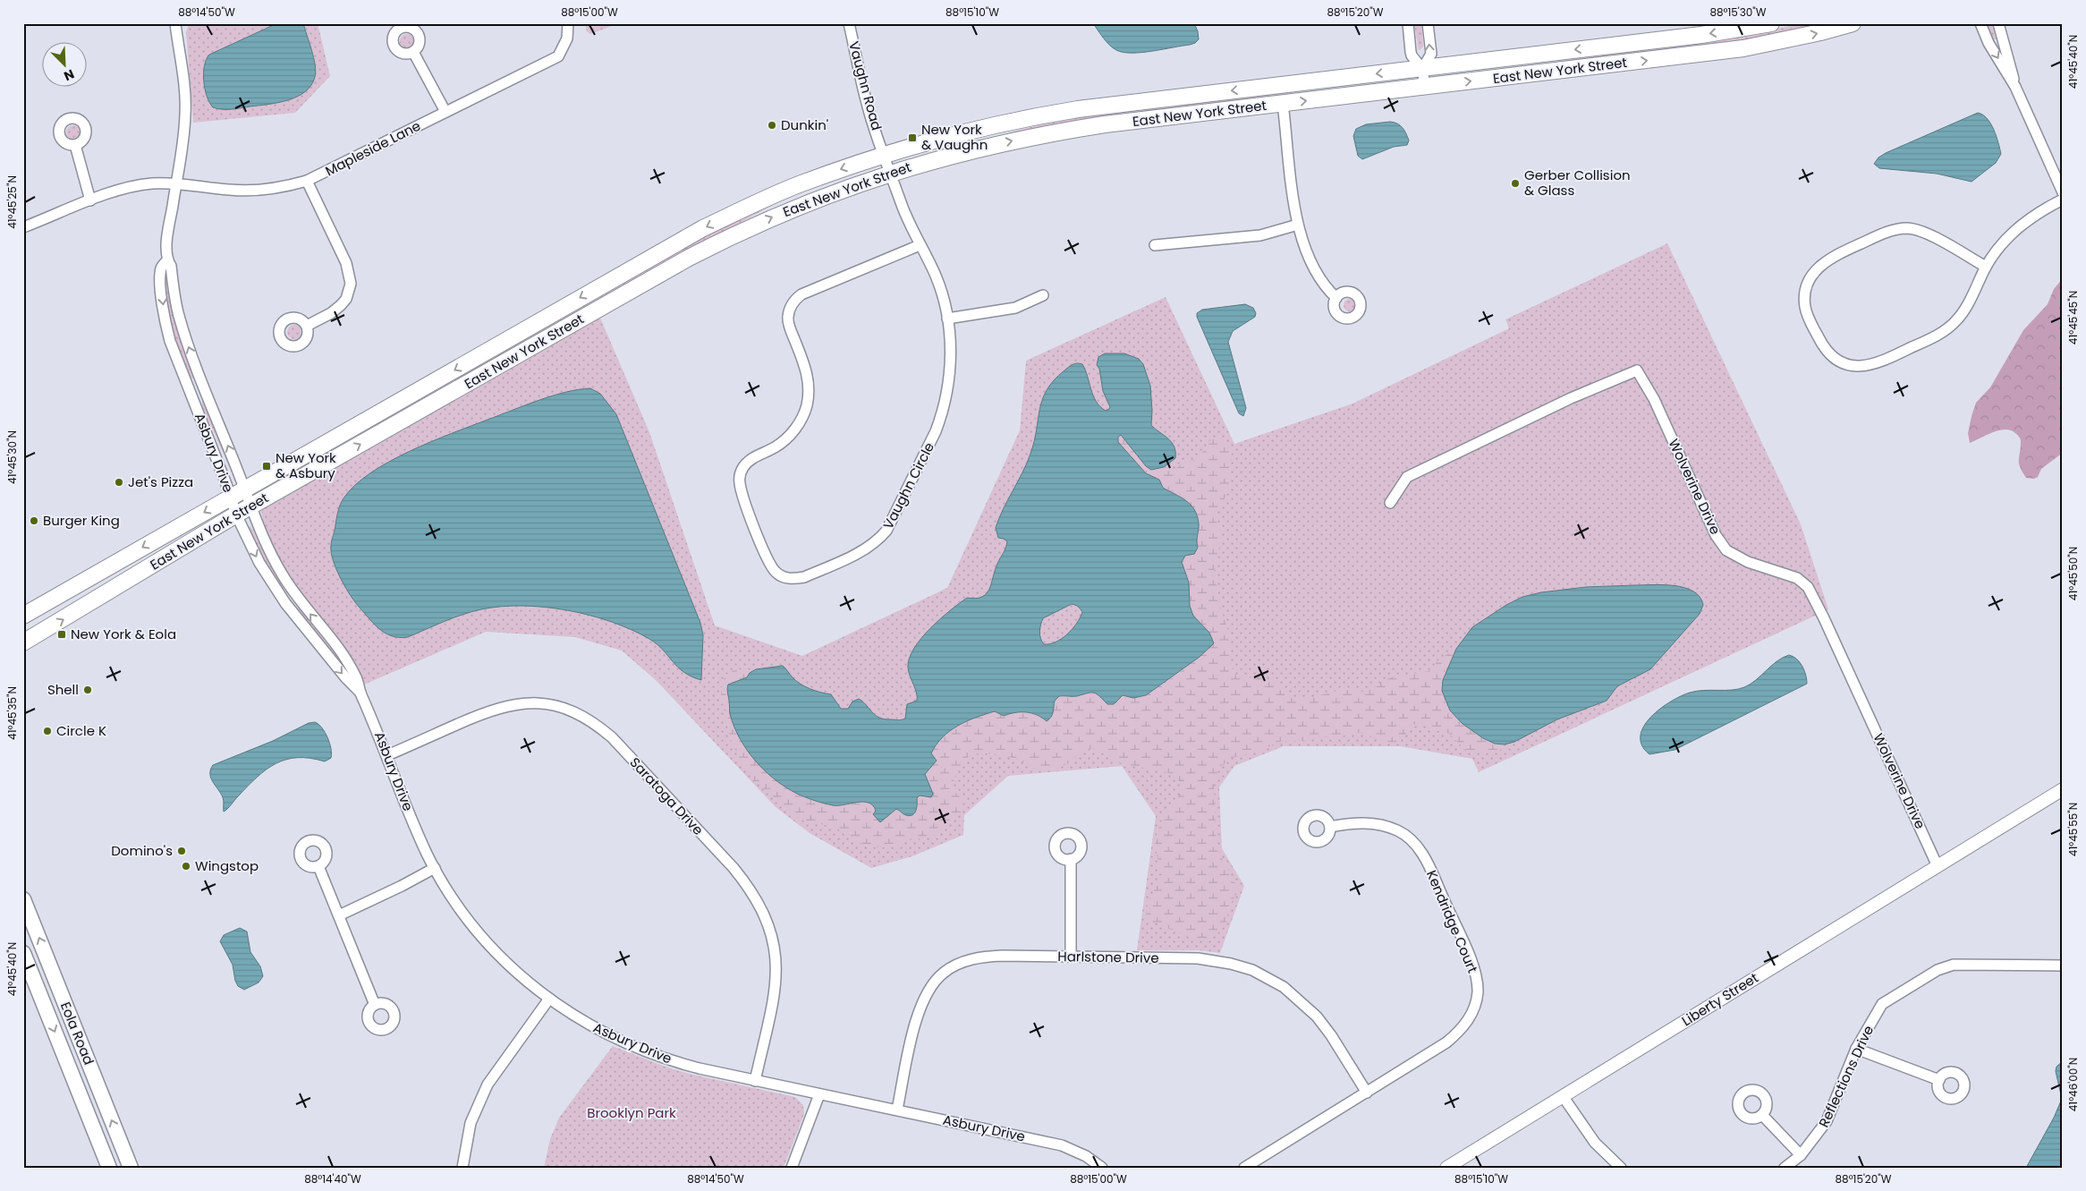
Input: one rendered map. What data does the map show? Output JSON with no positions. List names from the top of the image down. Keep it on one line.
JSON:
{"streets":{"main road":["East New York Street","Eola Road"],"street":["Vaughn Road","Mapleside Lane","Asbury Drive","Vaughn Circle","Wolverine Drive","Saratoga Drive","Kendridge Court","Harlstone Drive","Liberty Street","Reflections Drive"]},"crossings":[["East New York Street","Vaughn Road"],["East New York Street","Asbury Drive"],["East New York Street","Vaughn Circle"],["Vaughn Road","Vaughn Circle"],["Mapleside Lane","Asbury Drive"],["Asbury Drive","Saratoga Drive"],["Asbury Drive","Harlstone Drive"],["Wolverine Drive","Liberty Street"],["Kendridge Court","Harlstone Drive"]],"parks":["Brooklyn Park"],"places":{"other":["Dunkin'","Gerber Collision & Glass","Jet's Pizza","Burger King","Shell","Circle K","Domino's","Wingstop"],"transit":["New York & Vaughn","New York & Asbury","New York & Eola"]},"north":"bottom right","coordinates":["88°14'50\"W","88°15'00\"W","88°15'10\"W","88°15'20\"W","88°15'30\"W","41°45'40\"N","41°45'25\"N","41°45'45\"N","41°45'30\"N","41°45'50\"N","41°45'35\"N","41°45'55\"N","41°46'00\"N","88°14'40\"W"]}
